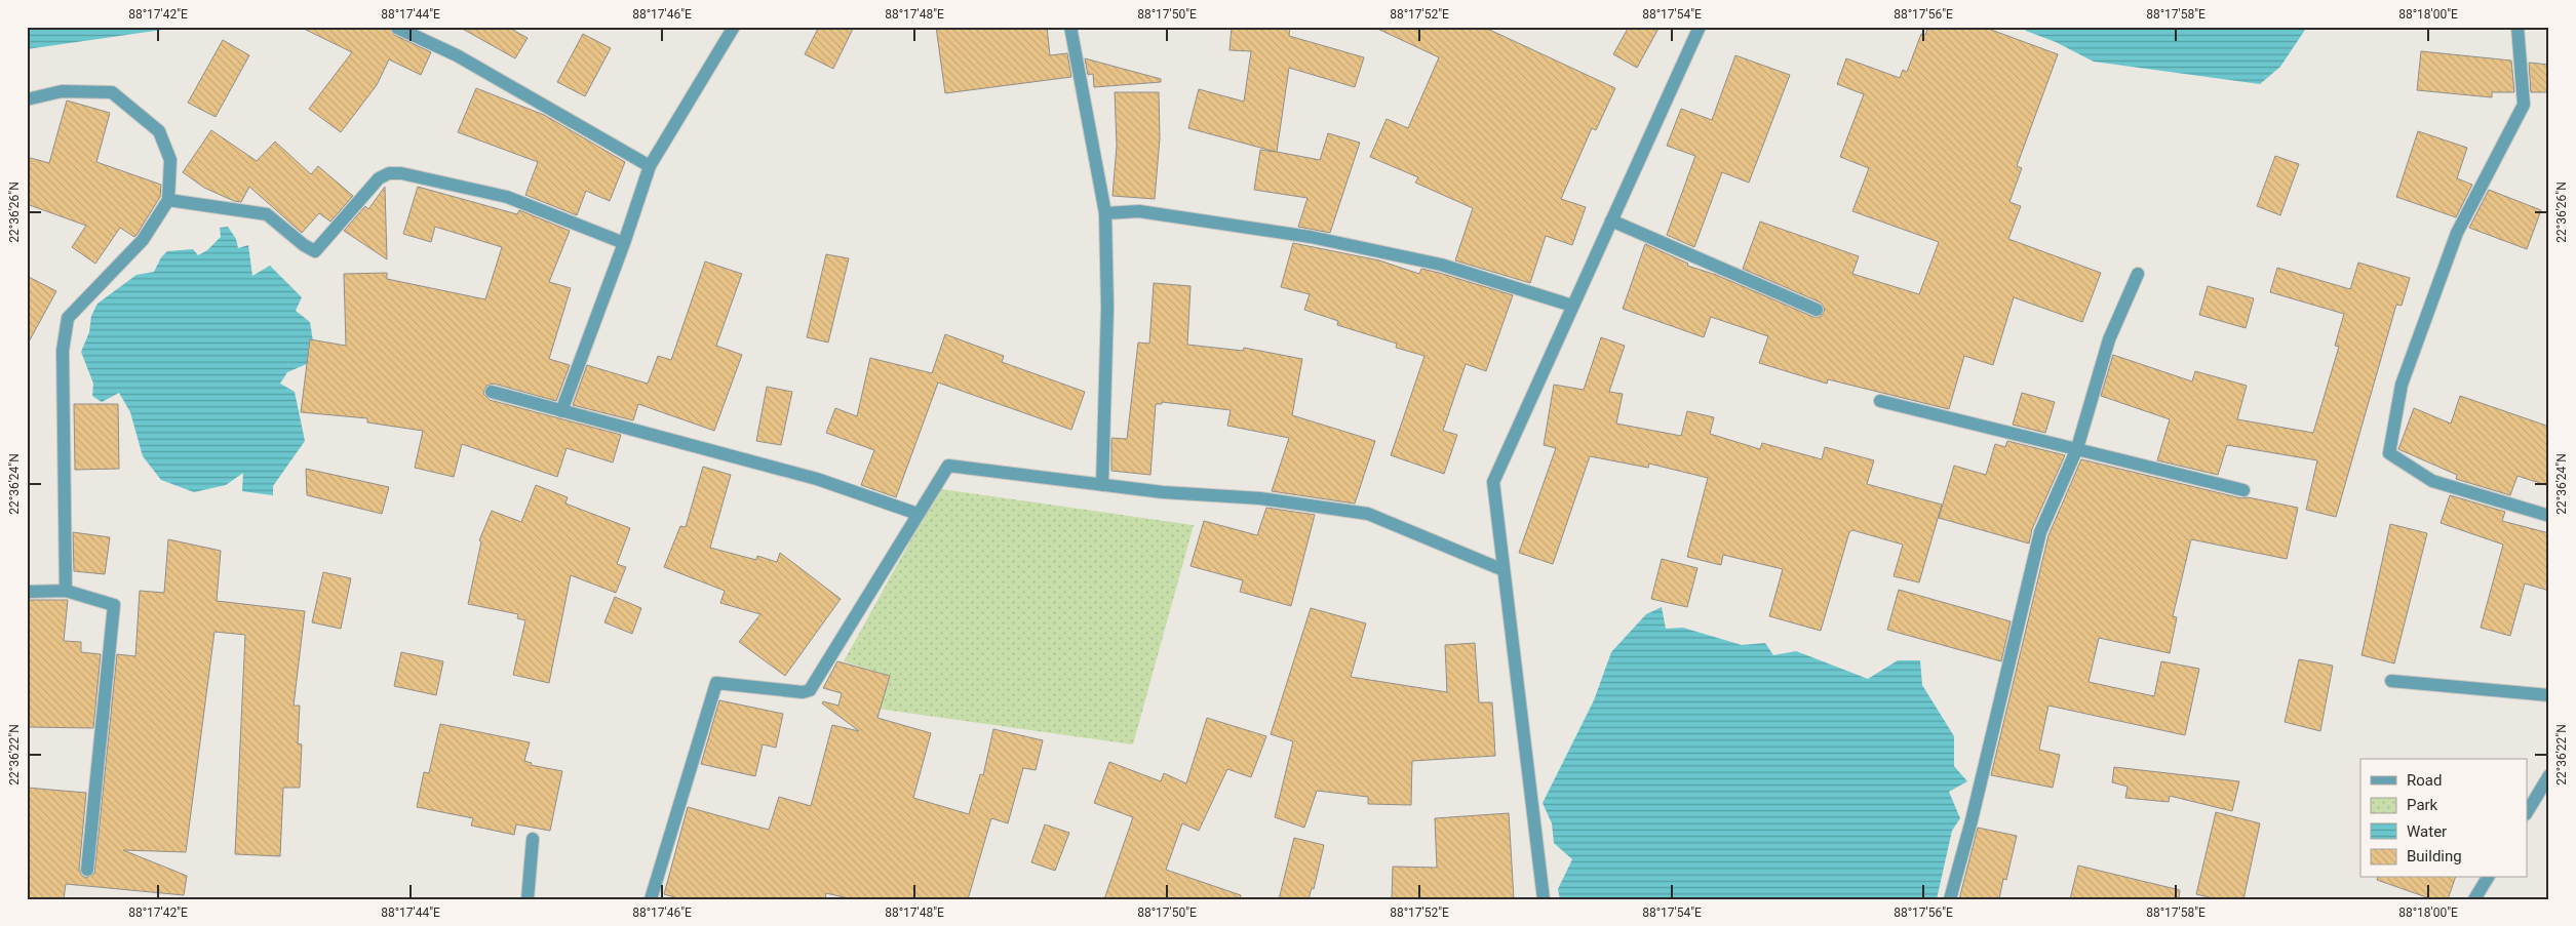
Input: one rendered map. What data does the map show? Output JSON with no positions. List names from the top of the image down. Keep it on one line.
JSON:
{"legend":["Road","Park","Water","Building"],"coordinates":["88°17'42\"E","88°17'44\"E","88°17'46\"E","88°17'48\"E","88°17'50\"E","88°17'52\"E","88°17'54\"E","88°17'56\"E","88°17'58\"E","88°18'00\"E","22°36'26\"N","22°36'24\"N","22°36'22\"N"]}
